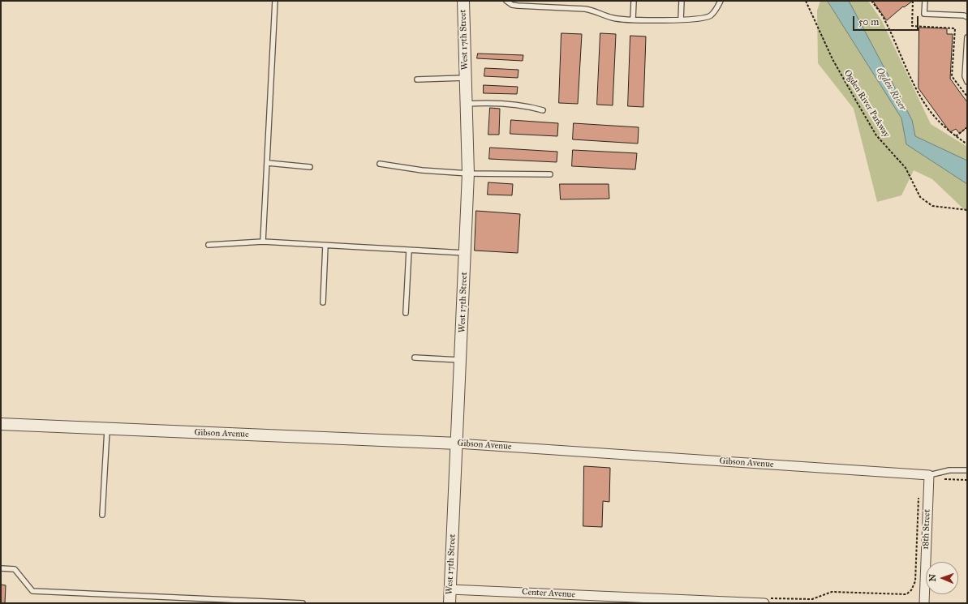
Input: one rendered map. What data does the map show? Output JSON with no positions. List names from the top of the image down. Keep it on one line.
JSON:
{"streets":{"street":["West 17th Street","Gibson Avenue","18th Street","Center Avenue"],"path":["Ogden River Parkway"]},"crossings":[["West 17th Street","Gibson Avenue"],["West 17th Street","Center Avenue"],["Gibson Avenue","18th Street"]],"water":["Ogden River"],"scale_bar":"50 m","north":"left"}
